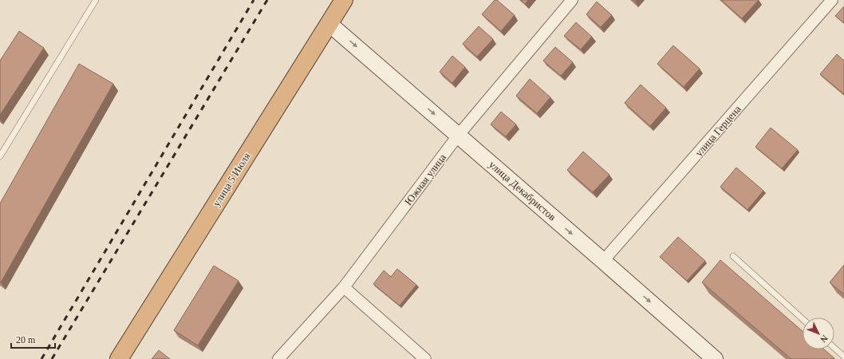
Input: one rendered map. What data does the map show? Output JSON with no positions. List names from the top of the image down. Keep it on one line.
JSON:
{"streets":{"highway":["улица 5 Июля"],"main road":["улица Декабристов"],"street":["улица Герцена","Южная улица"]},"crossings":[["улица Герцена","улица Декабристов"],["улица 5 Июля","улица Декабристов"],["Южная улица","улица Декабристов"]],"one_way":["улица Декабристов"],"scale_bar":"20 m","north":"bottom right"}
